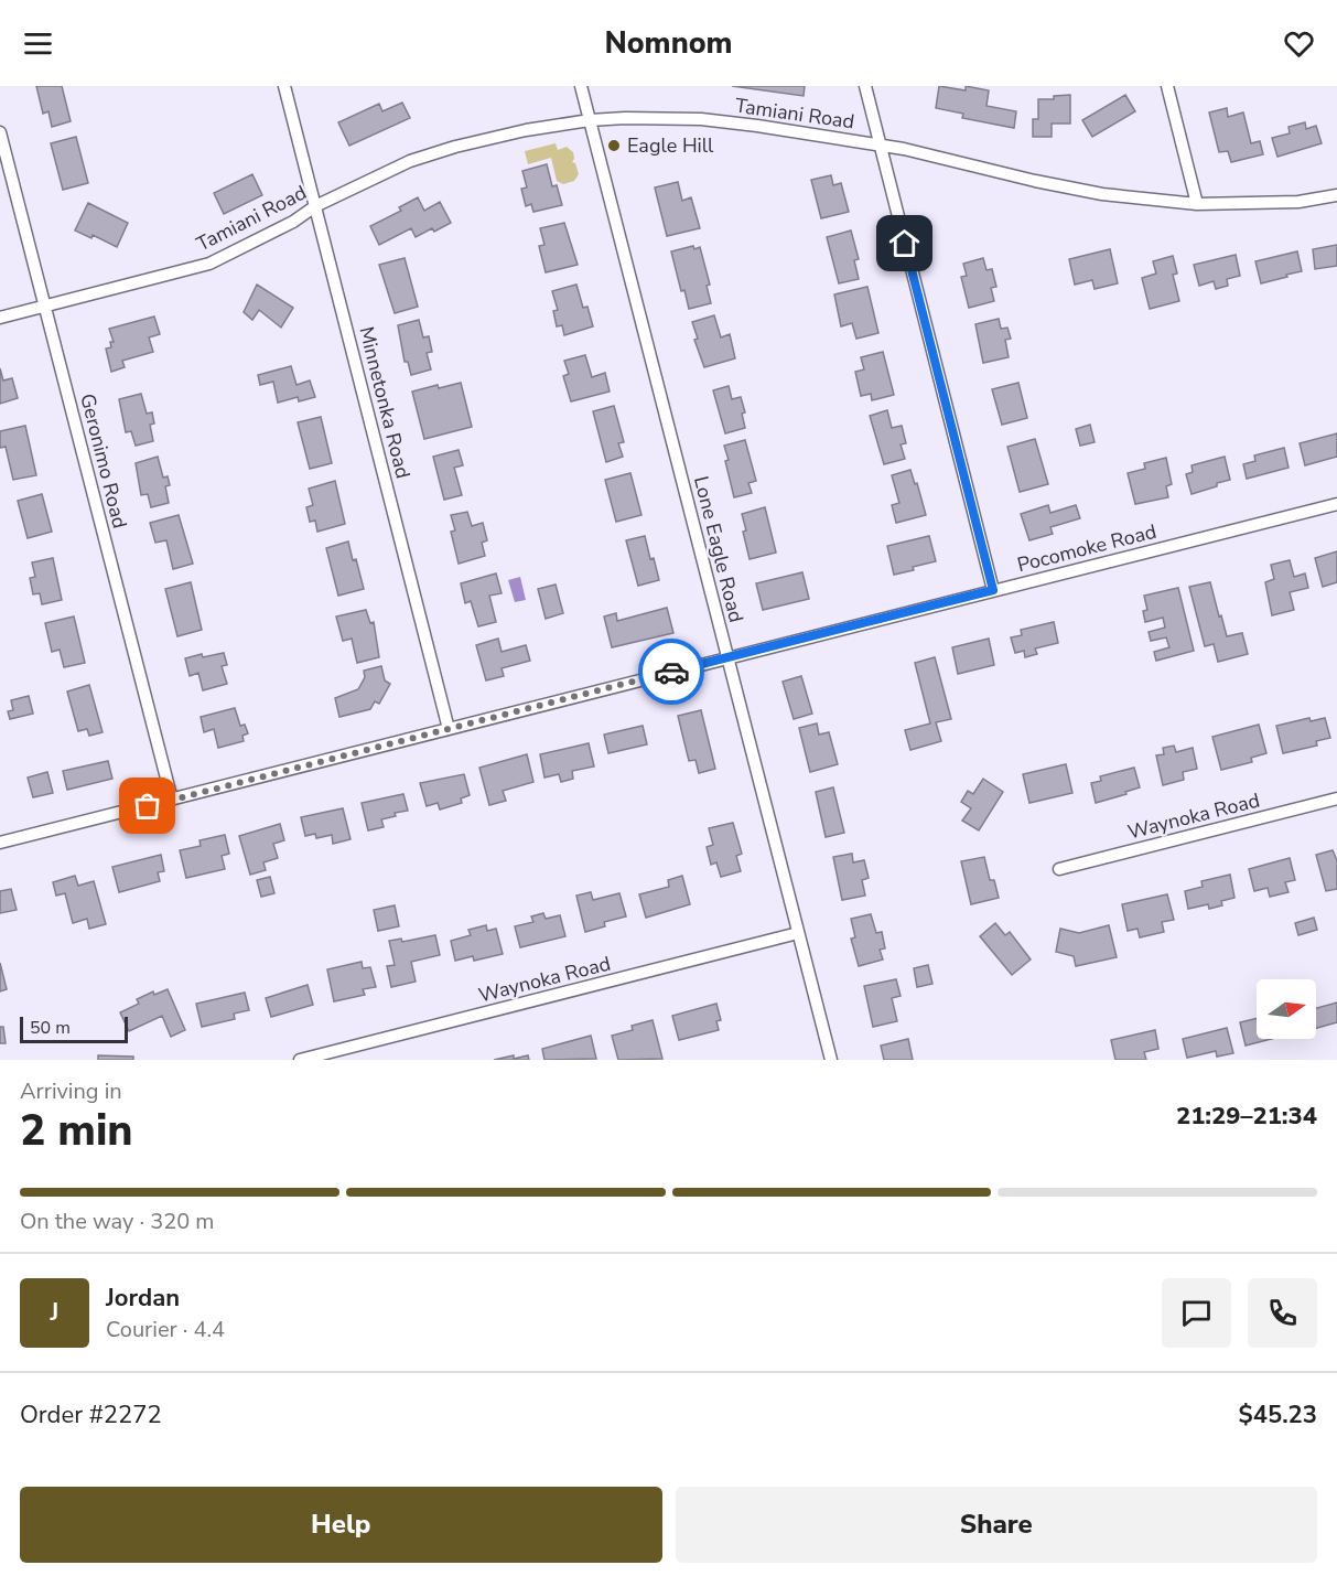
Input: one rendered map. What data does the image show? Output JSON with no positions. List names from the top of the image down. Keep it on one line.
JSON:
{"streets":{"street":["Tamiani Road","Minnetonka Road","Geronimo Road","Pocomoke Road","Lone Eagle Road","Waynoka Road"]},"crossings":[["Tamiani Road","Minnetonka Road"],["Tamiani Road","Geronimo Road"],["Tamiani Road","Lone Eagle Road"],["Minnetonka Road","Pocomoke Road"],["Geronimo Road","Pocomoke Road"],["Pocomoke Road","Lone Eagle Road"],["Lone Eagle Road","Waynoka Road"]],"places":["Eagle Hill"],"scale_bar":"50 m","north":"right","page":{"header":"Nomnom","scale":"50 m","heading":["2 min","Arriving in","21:29–21:34"],"panel":["Jordan","Courier · 4.4","Order #2272","$45.23"],"bar":"On the way · 320 m","round":"J","buttons":["Help","Share"]}}
